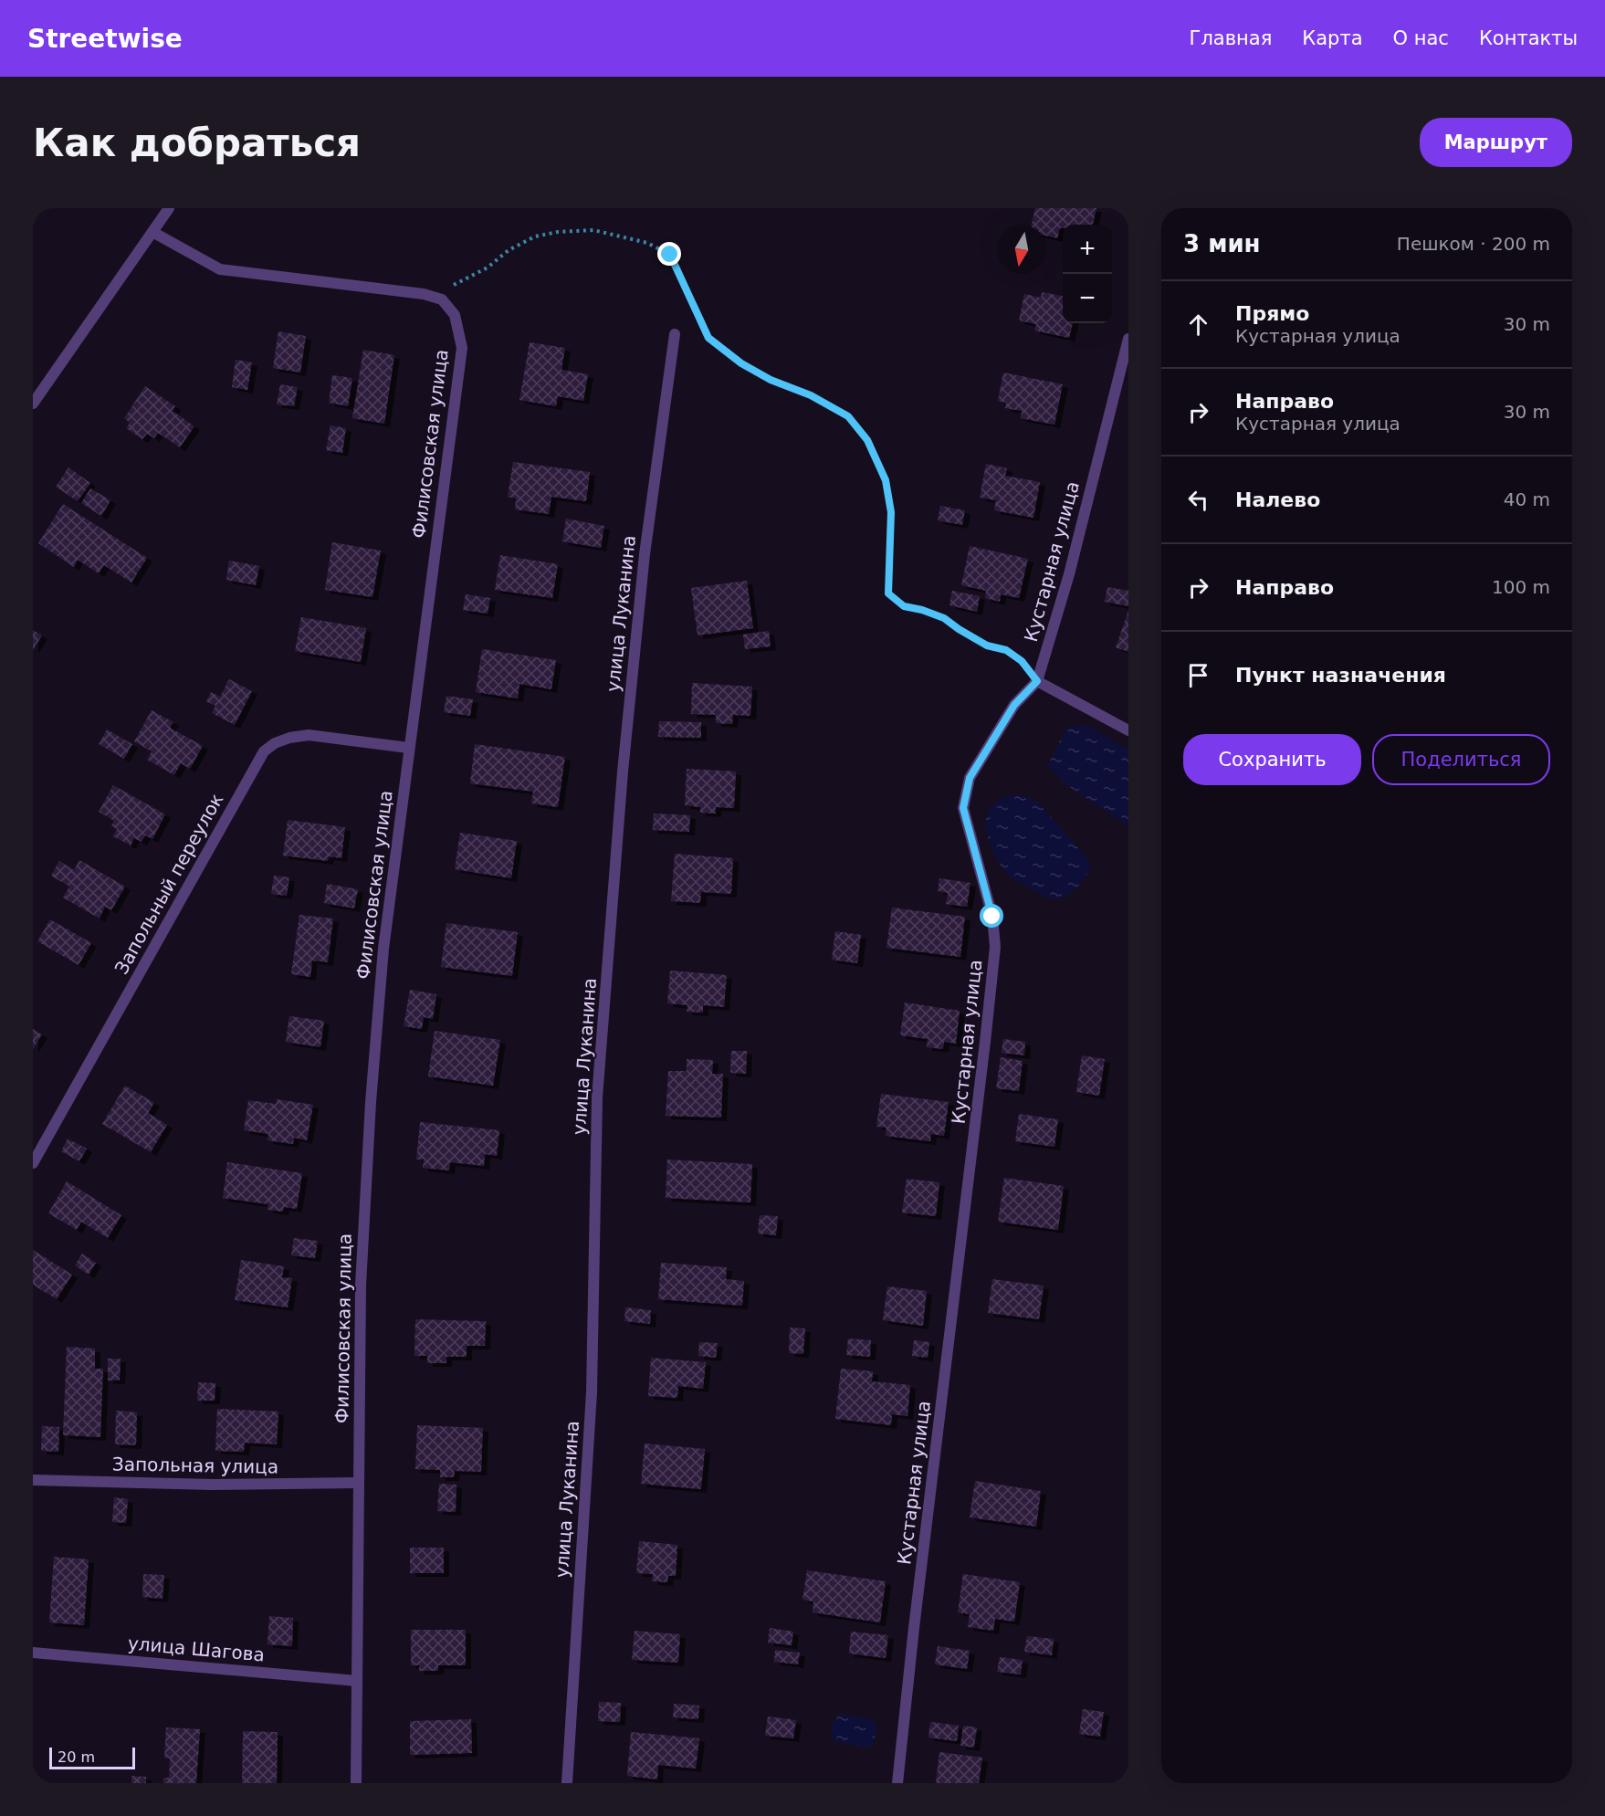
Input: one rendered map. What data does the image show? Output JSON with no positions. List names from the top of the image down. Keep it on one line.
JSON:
{"streets":{"street":["Филисовская улица","Кустарная улица","улица Луканина","Запольный переулок","Запольная улица","улица Шагова"]},"crossings":[["Филисовская улица","Запольный переулок"],["Филисовская улица","Запольная улица"],["Филисовская улица","улица Шагова"]],"scale_bar":"20 m","north":"bottom","page":{"header":"Streetwise","nav":["Главная","Карта","О нас","Контакты"],"buttons":["Маршрут",["Сохранить","Поделиться"]],"title":"Как добраться","heading":["3 мин","Пешком · 200 m"],"map_buttons":["+","−"],"list":[["Прямо","Кустарная улица","30 m"],["Направо","Кустарная улица","30 m"],["Налево","40 m"],["Направо","100 m"],"Пункт назначения"],"scale":"20 m"}}
